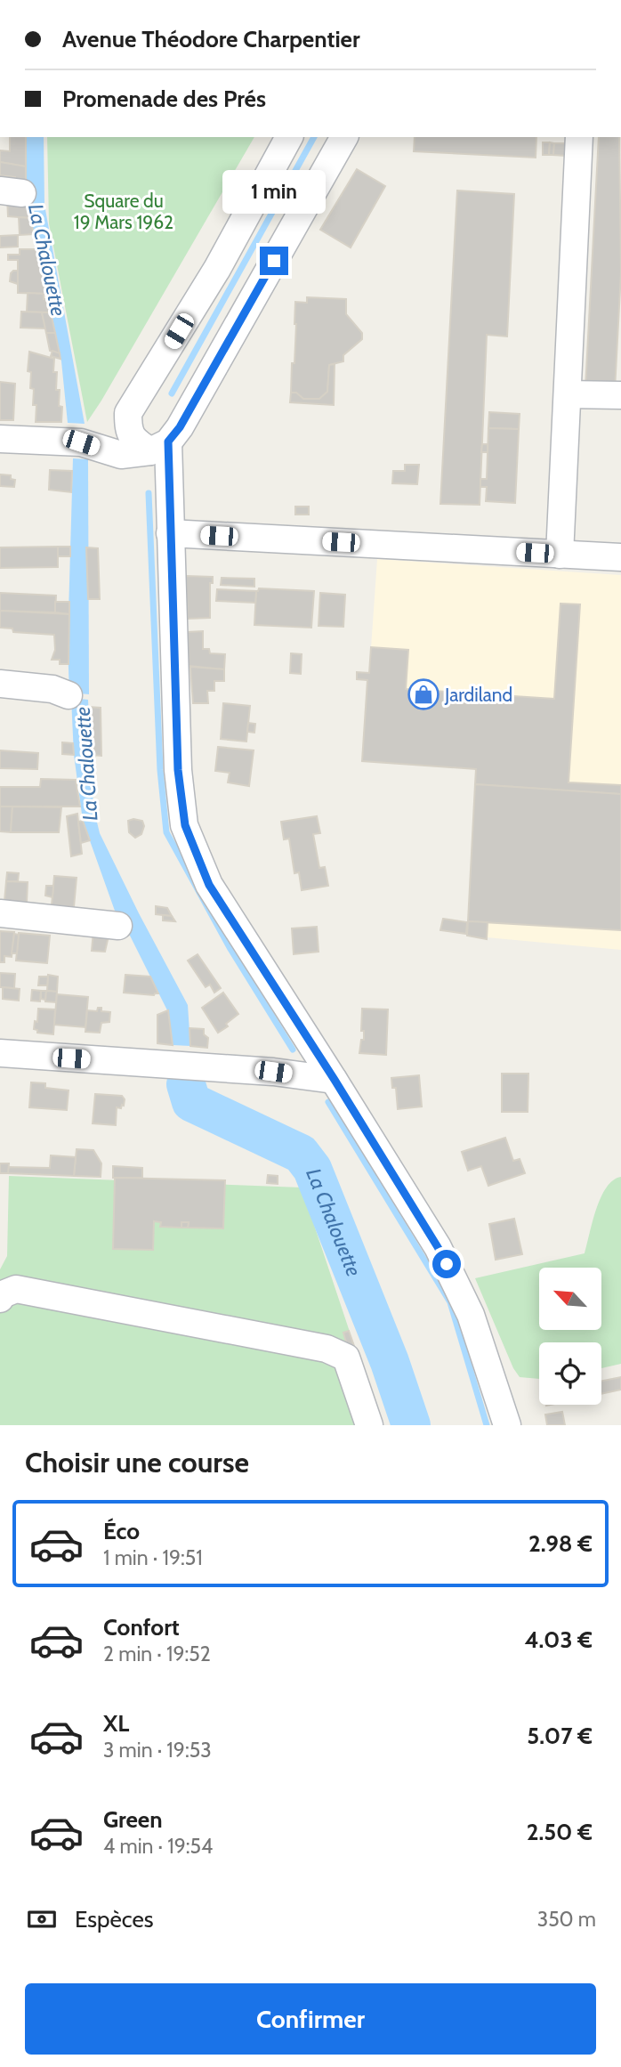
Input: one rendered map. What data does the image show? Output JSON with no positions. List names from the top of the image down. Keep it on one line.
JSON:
{"water":["La Chalouette"],"parks":["Square du 19 Mars 1962"],"places":{"shop":["Jardiland"]},"north":"top left","page":{"banner":["Avenue Théodore Charpentier","Promenade des Prés"],"bubble":"1 min","heading":"Choisir une course","list":[{"name":"Éco","note":"1 min · 19:51","value":"2.98 €"},{"name":"Confort","note":"2 min · 19:52","value":"4.03 €"},{"name":"XL","note":"3 min · 19:53","value":"5.07 €"},{"name":"Green","note":"4 min · 19:54","value":"2.50 €"}],"pay":["Espèces","350 m"],"buttons":"Confirmer"}}
